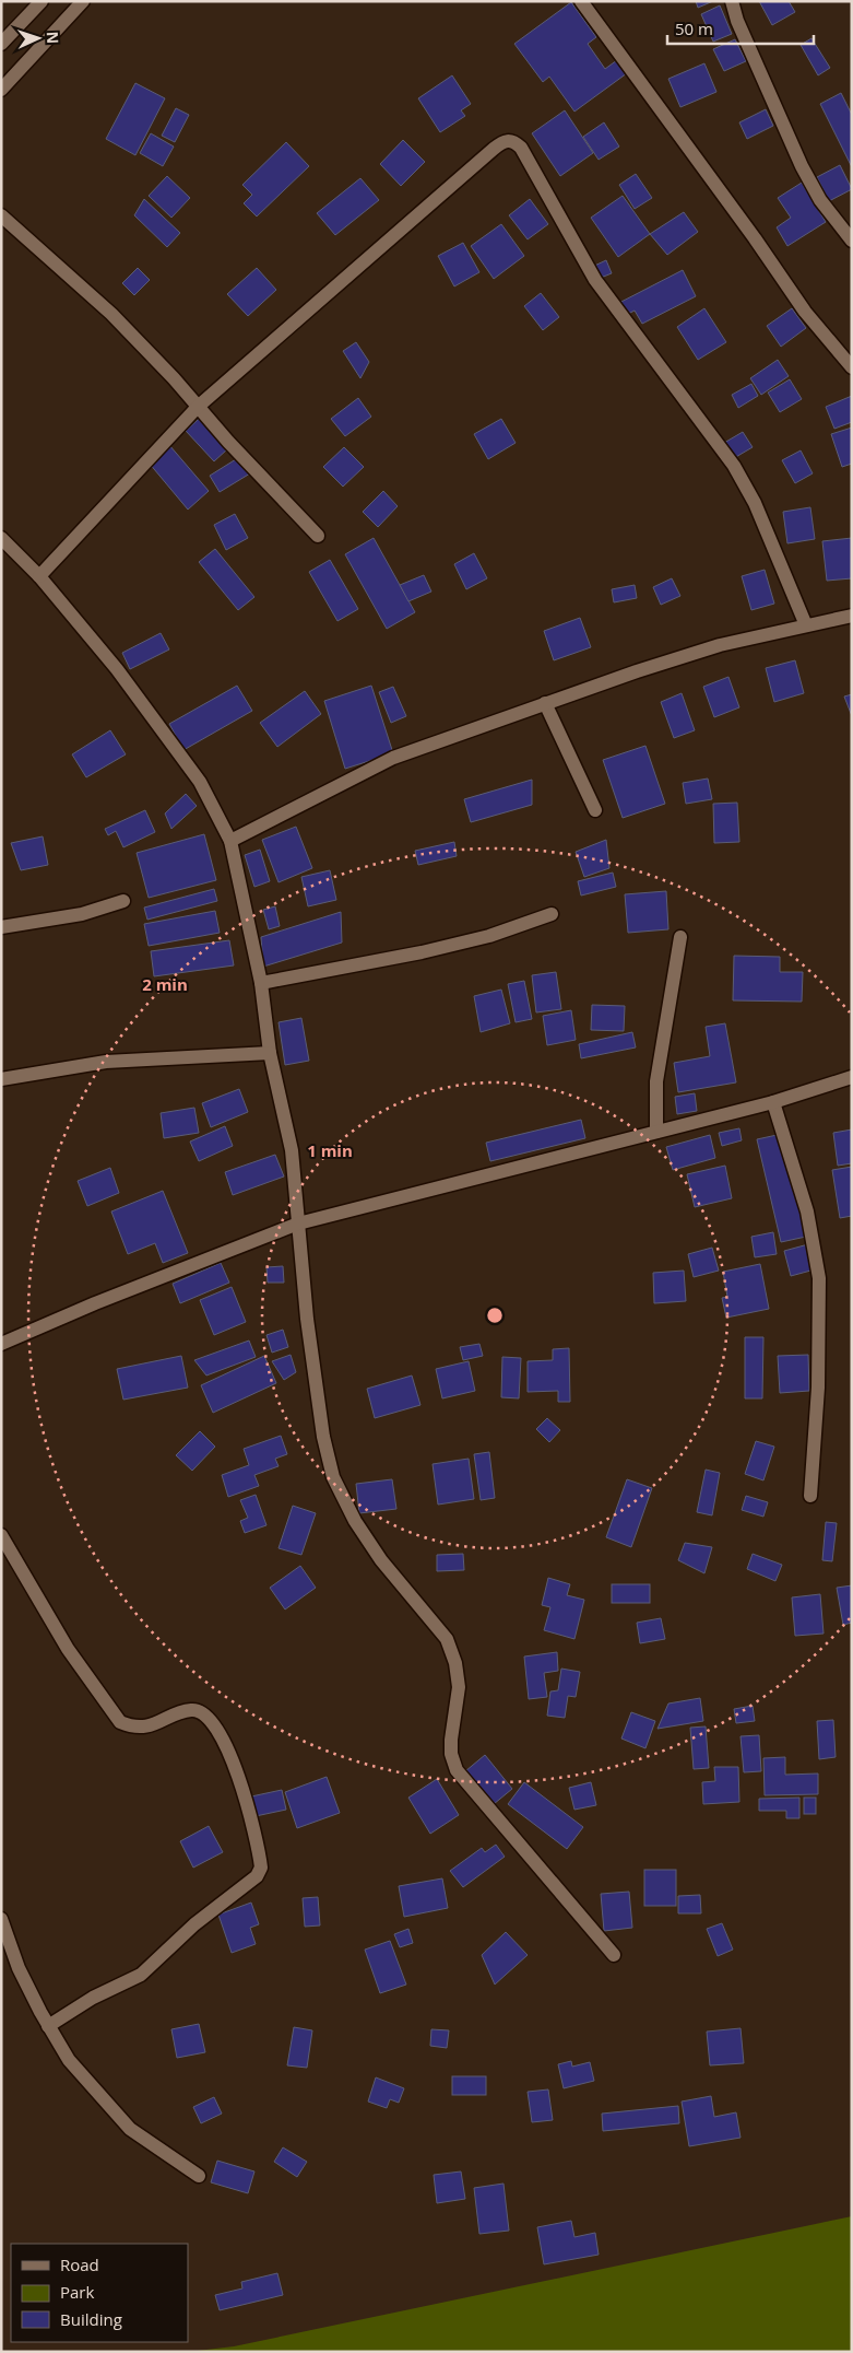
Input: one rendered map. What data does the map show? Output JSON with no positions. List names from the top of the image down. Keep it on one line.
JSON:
{"legend":["Road","Park","Building"],"scale_bar":"50 m","north":"right","rings":["2 min","1 min"]}
